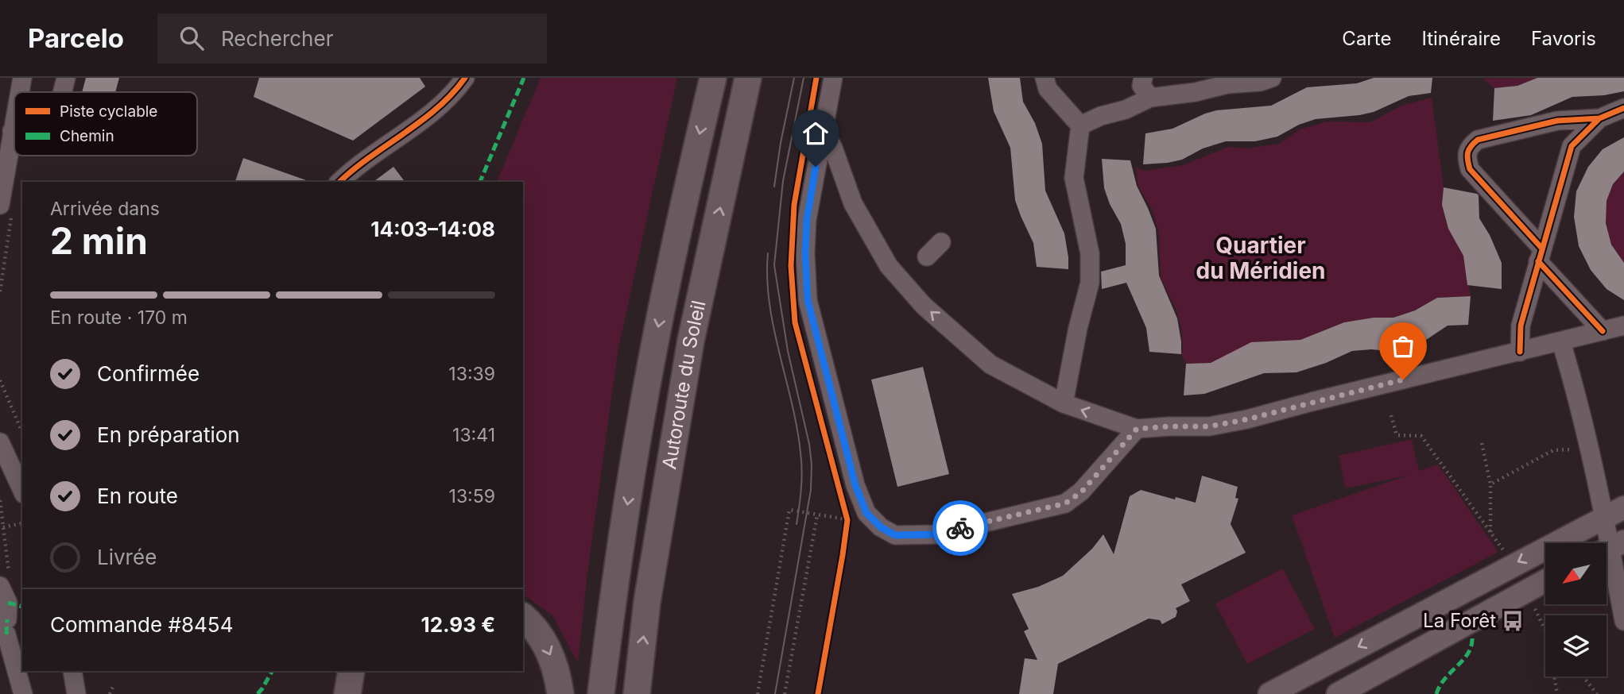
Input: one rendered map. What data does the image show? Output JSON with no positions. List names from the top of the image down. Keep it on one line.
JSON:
{"streets":{"highway":["Autoroute du Soleil"]},"districts":["Quartier du Méridien"],"places":{"bus stop":["La Forêt"]},"legend":["Piste cyclable","Chemin"],"north":"bottom left","page":{"header":"Parcelo","search":"Rechercher","nav":["Carte","Itinéraire","Favoris"],"heading":["2 min","Arrivée dans","14:03–14:08"],"panel":["Commande #8454","12.93 €"],"bar":"En route · 170 m","list":[["Confirmée","13:39"],["En préparation","13:41"],["En route","13:59"],"Livrée"]}}
